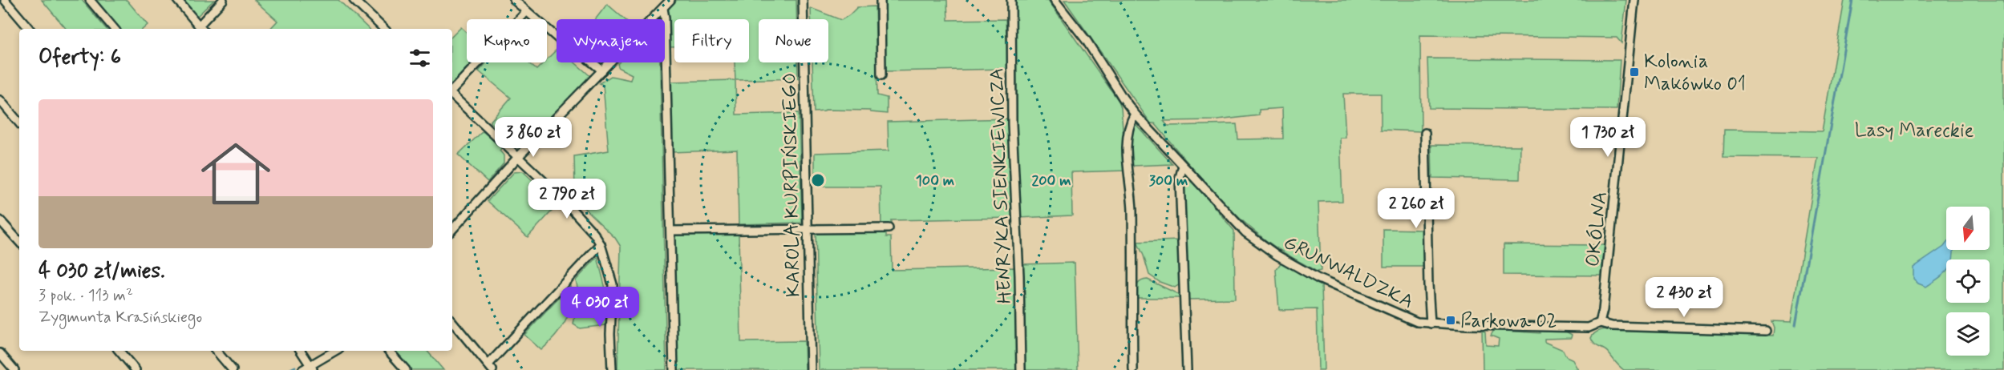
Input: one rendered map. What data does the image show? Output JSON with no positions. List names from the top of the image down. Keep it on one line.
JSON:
{"streets":{"street":["KAROLA KURPIŃSKIEGO","HENRYKA SIENKIEWICZA","OKÓLNA","GRUNWALDZKA"]},"crossings":[["OKÓLNA","GRUNWALDZKA"]],"parks":["Lasy Mareckie"],"places":{"transit":["Kolonia Makówko 01","Parkowa 02"]},"north":"bottom","page":{"chip":["Kupno","Wynajem","Filtry","Nowe"],"heading":"Oferty: 6","list":[{"name":"4 030 zł/mies.","note":"3 pok. · 113 m² · Zygmunta Krasińskiego"}],"price":["3 860 zł","1 730 zł","2 790 zł","2 260 zł","2 430 zł","4 030 zł"]},"rings":["100 m","200 m","300 m"]}
